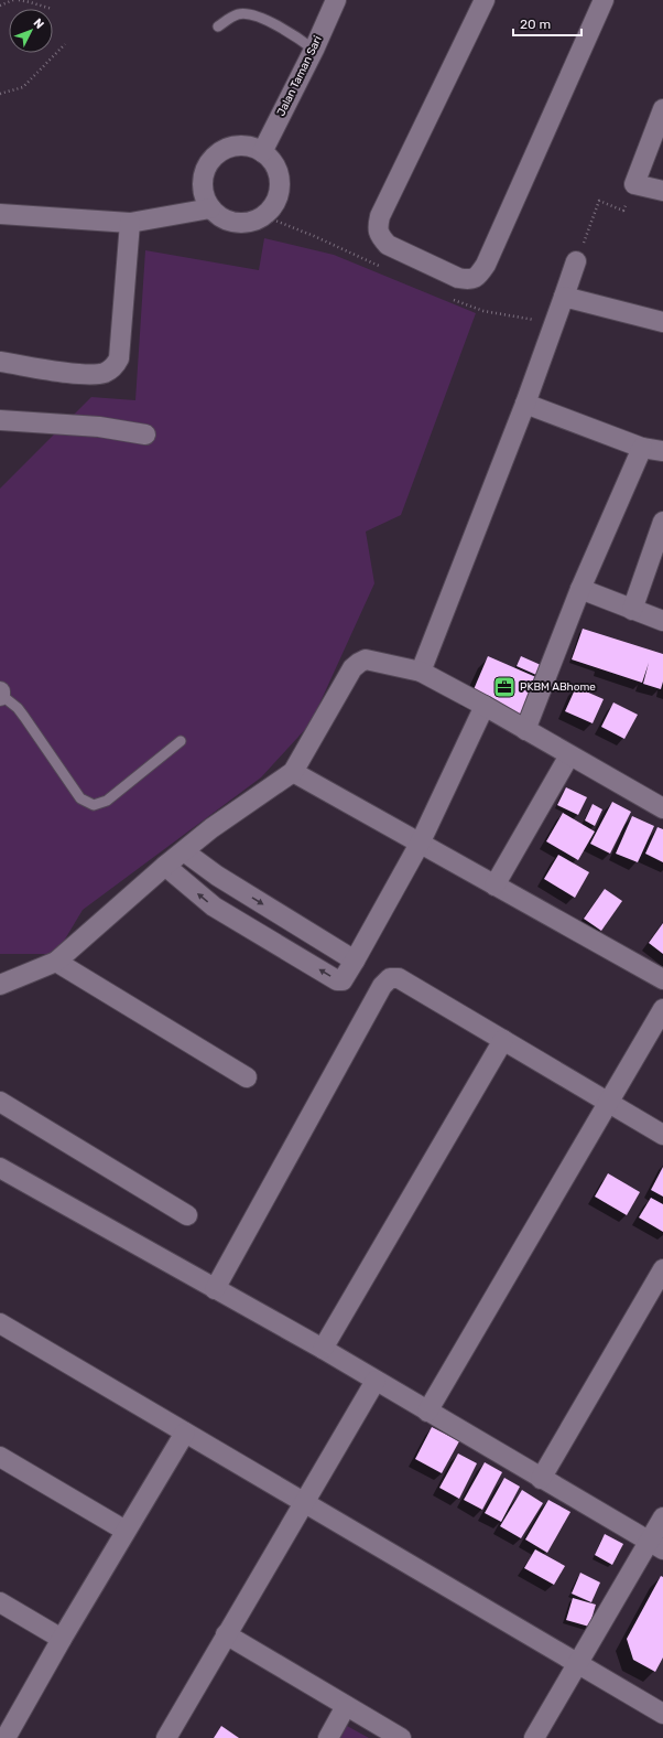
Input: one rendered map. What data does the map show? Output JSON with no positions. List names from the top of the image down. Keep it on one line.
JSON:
{"streets":{"street":["Jalan Taman Sari"]},"places":{"office":["PKBM ABhome"]},"scale_bar":"20 m","north":"top right"}
